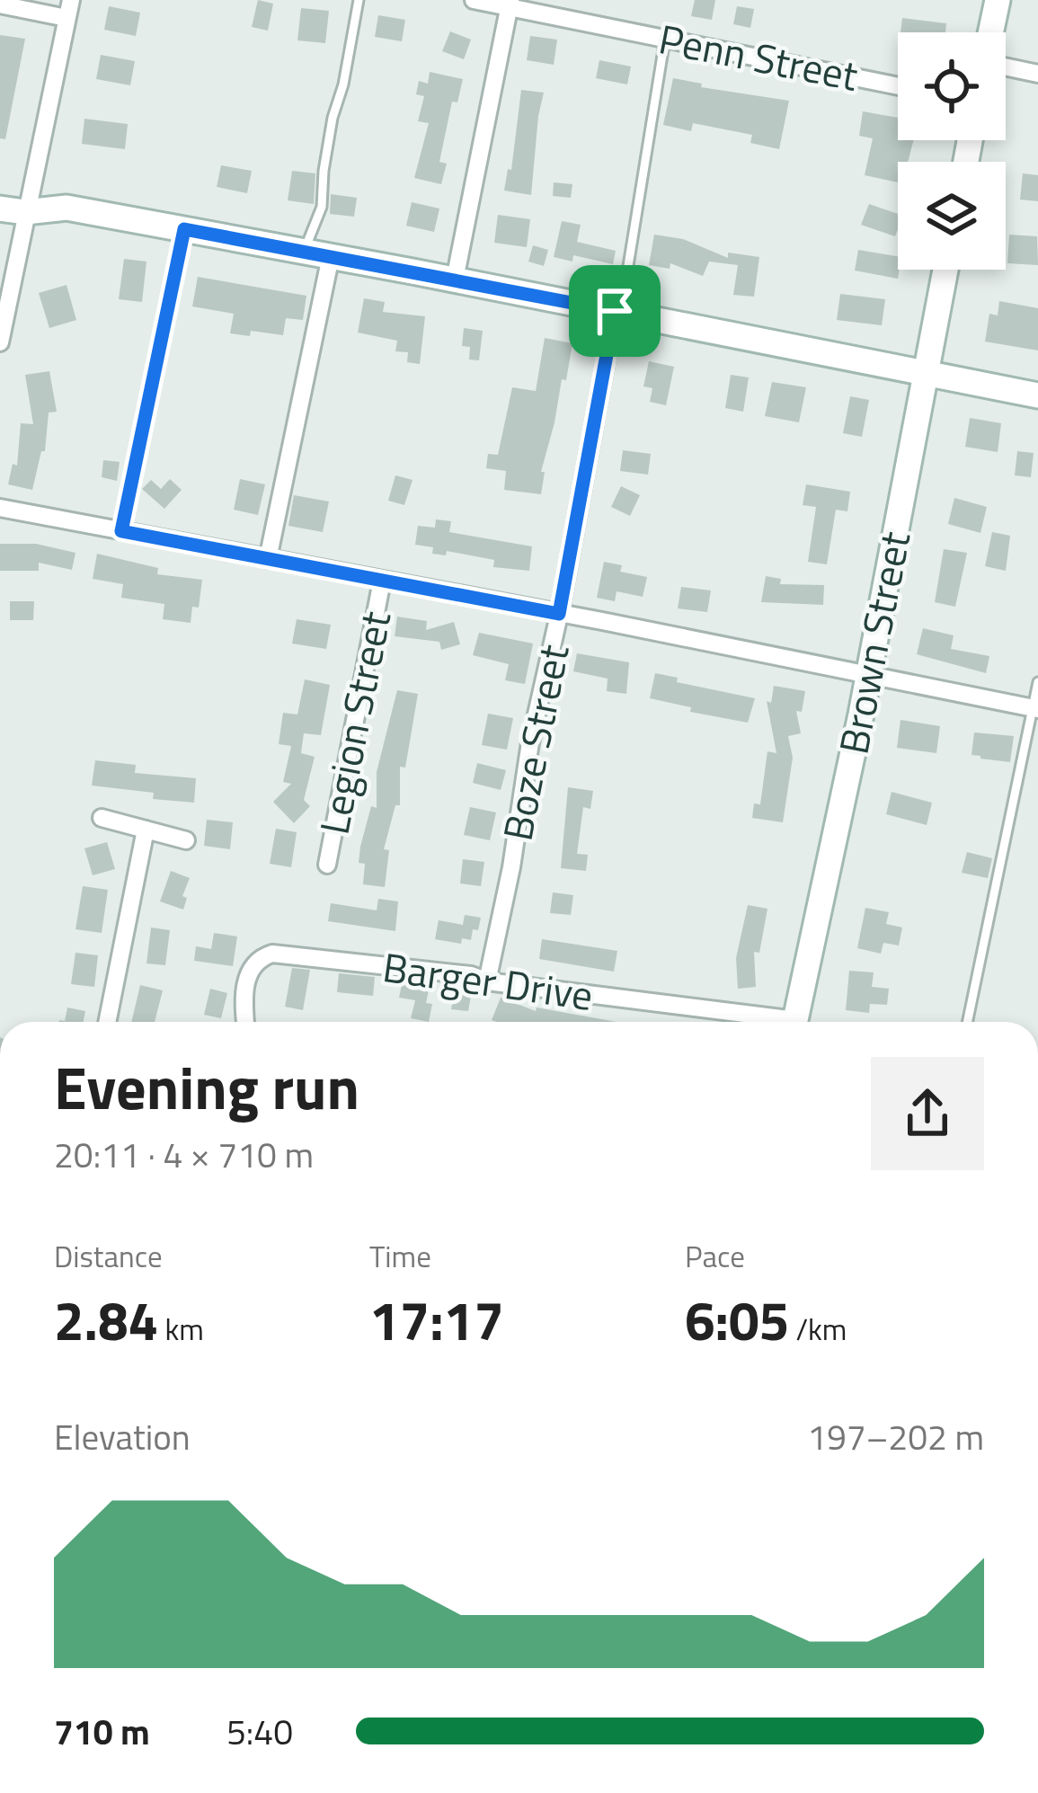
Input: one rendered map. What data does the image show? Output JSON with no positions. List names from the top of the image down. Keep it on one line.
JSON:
{"streets":{"street":["Penn Street","Brown Street","Legion Street","Boze Street","Barger Drive"]},"crossings":[["Boze Street","Barger Drive"]],"page":{"heading":["Evening run","20:11 · 4 × 710 m"],"stats":[["Distance","2.84 km"],["Time","17:17"],["Pace","6:05 /km"]],"chart":["Elevation","197–202 m"],"list":[{"name":"710 m","note":"5:40"}]}}
